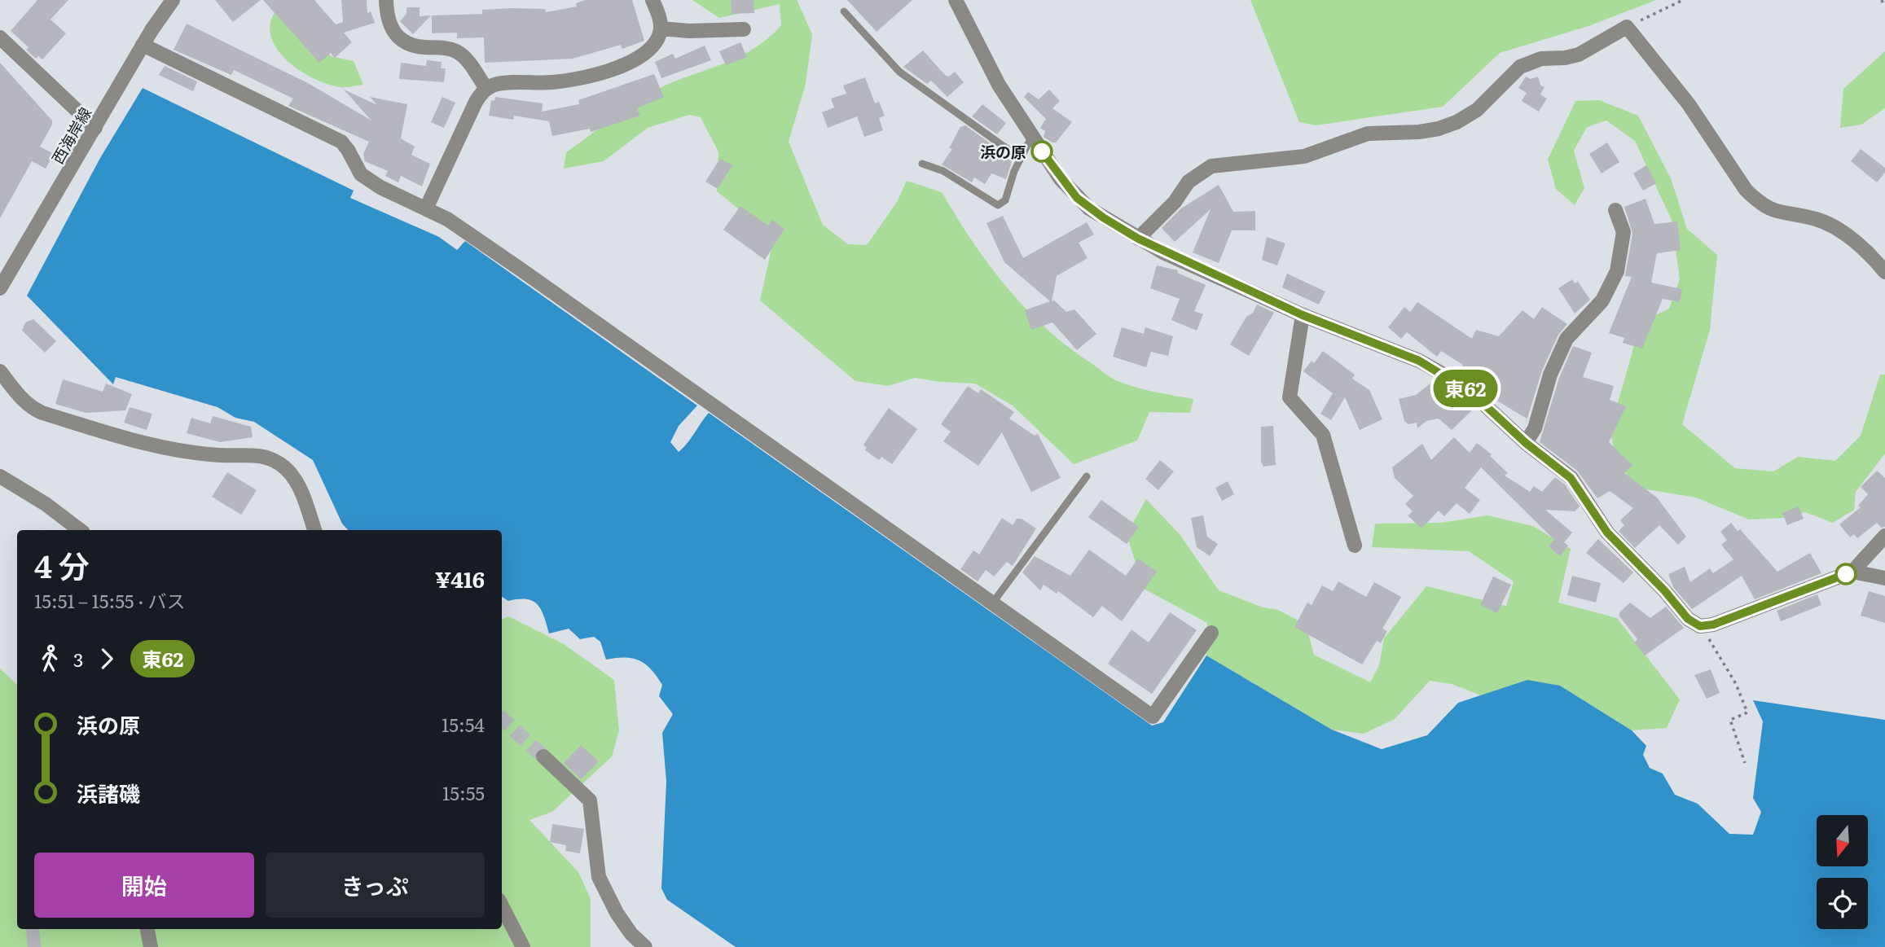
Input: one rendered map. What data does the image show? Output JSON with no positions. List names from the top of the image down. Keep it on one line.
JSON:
{"streets":{"street":["西海岸線"]},"places":["浜の原"],"lines":["bus line 東62"],"north":"bottom","page":{"on_map":"東62","heading":["4 分","15:51 – 15:55 · バス","¥416"],"legs":["3","東62"],"list":[{"name":"浜の原","value":"15:54"},{"name":"浜諸磯","value":"15:55"}],"buttons":["開始","きっぷ"]}}
